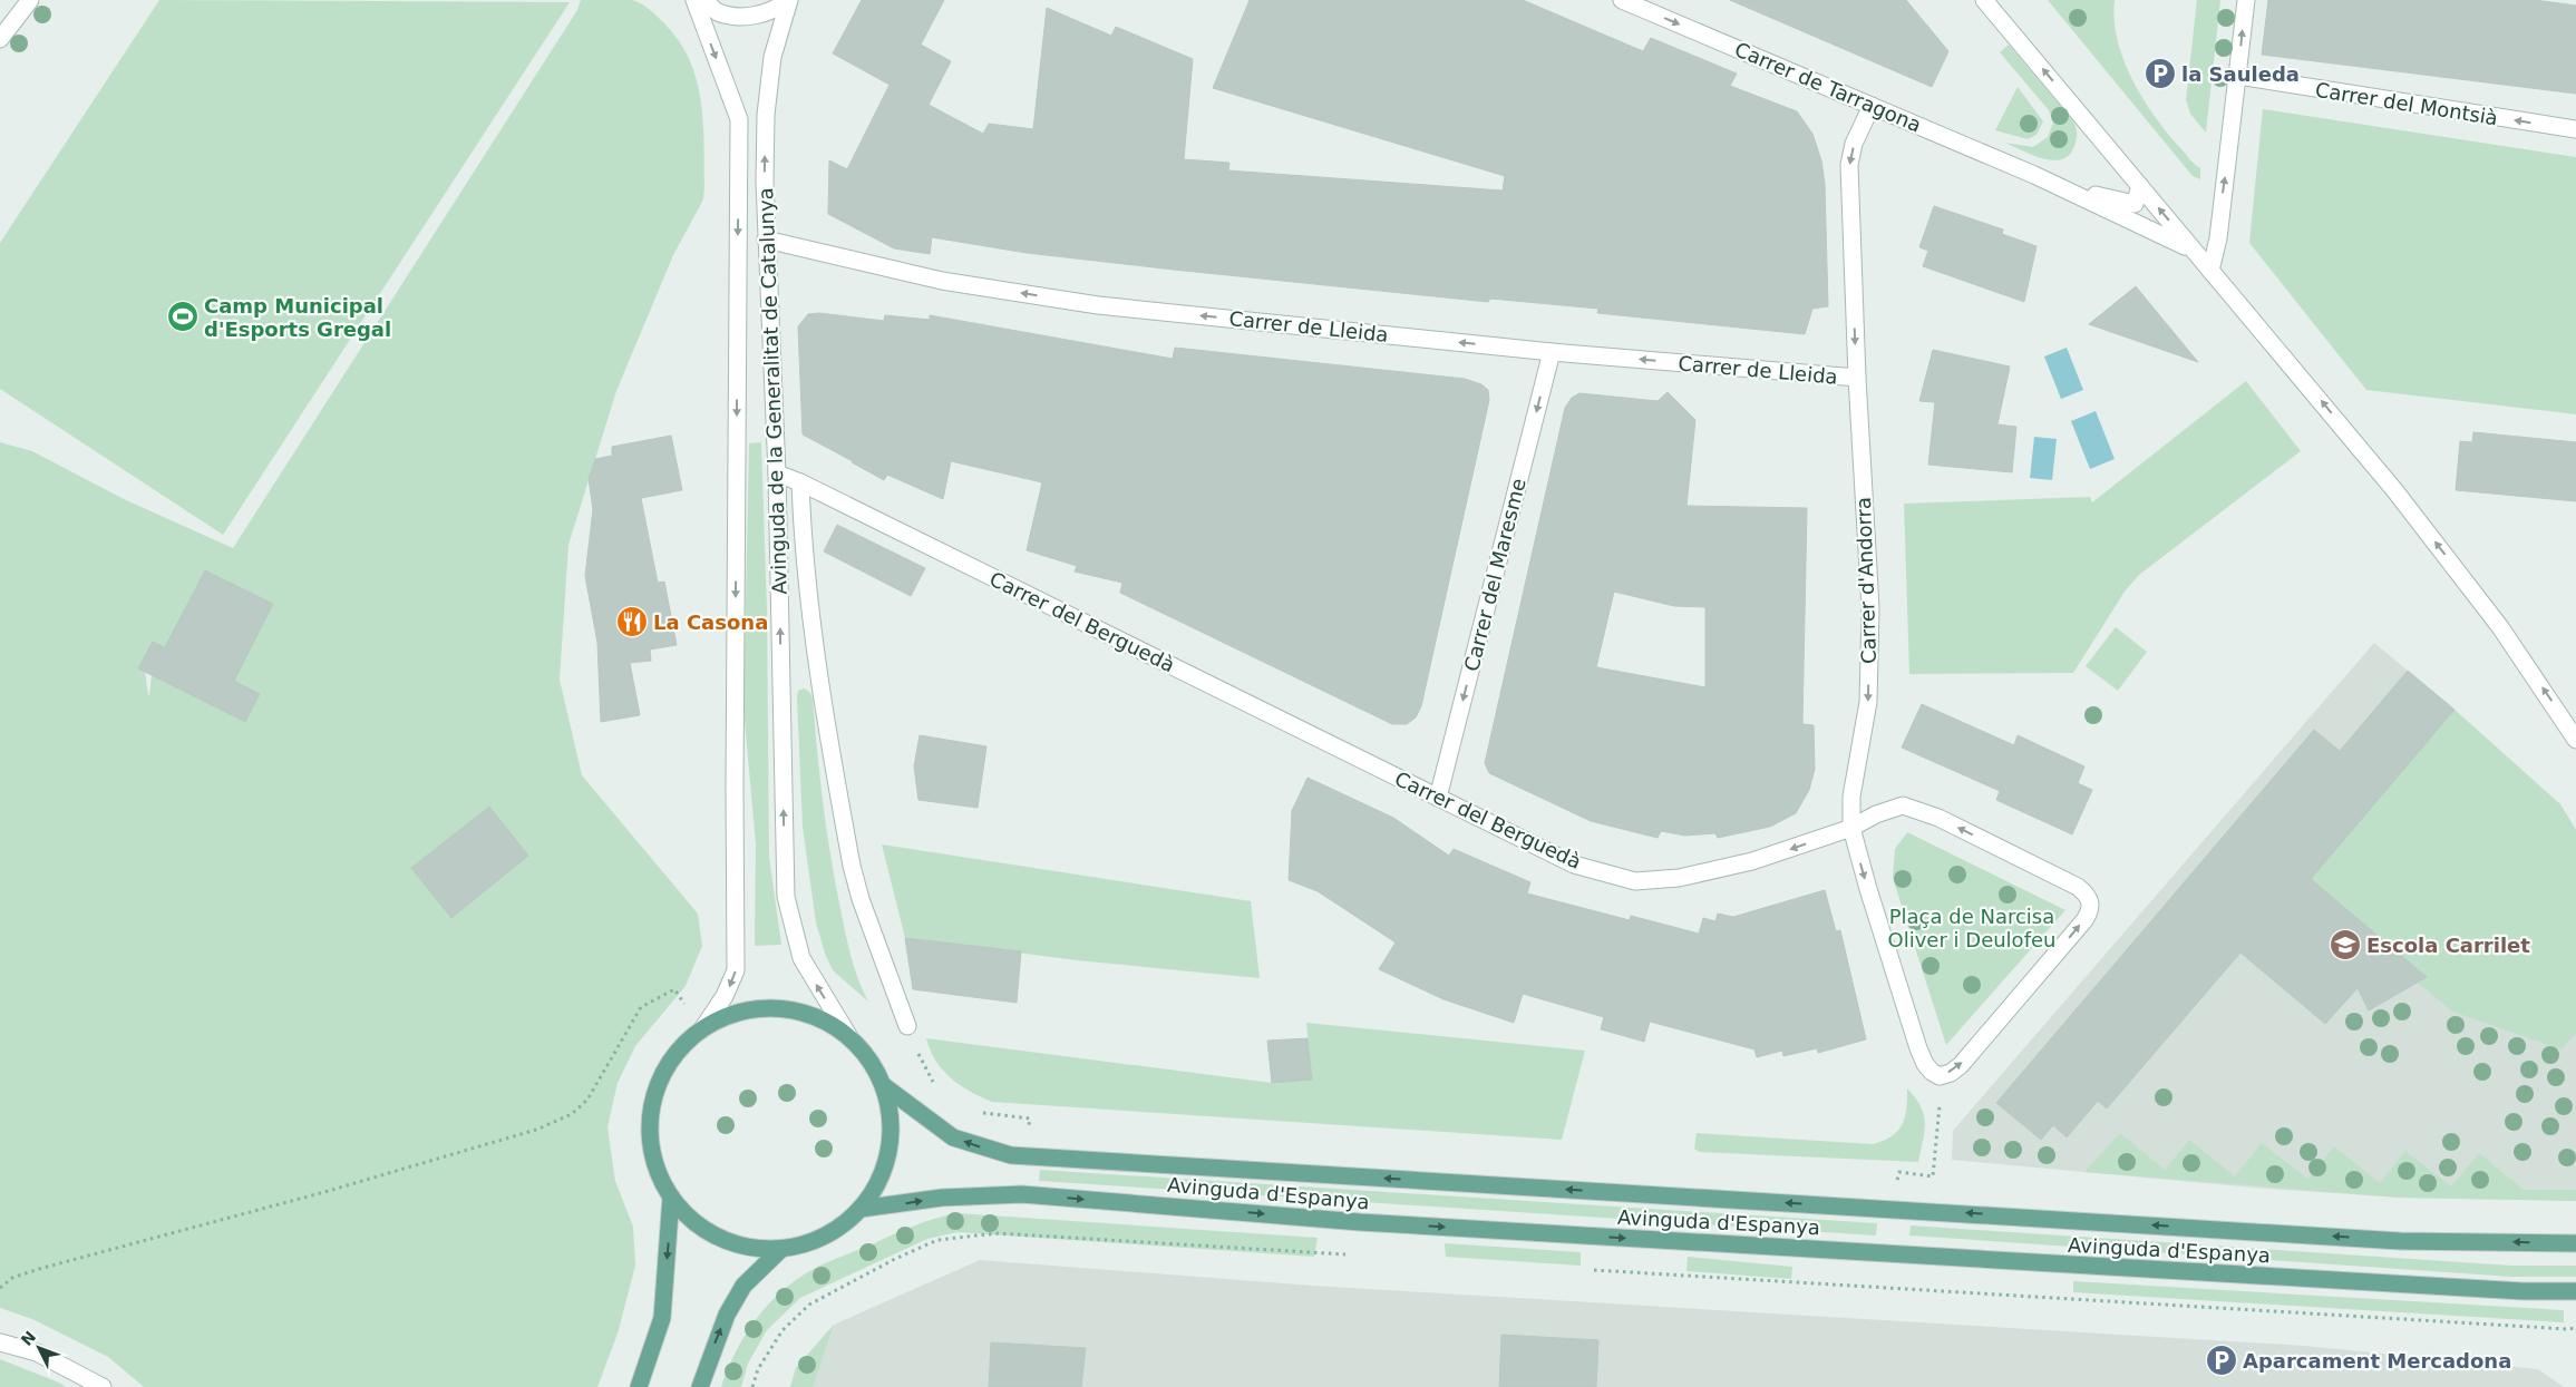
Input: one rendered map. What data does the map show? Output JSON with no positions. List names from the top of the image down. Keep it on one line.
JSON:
{"streets":{"main road":["Avinguda d'Espanya"],"street":["Carrer de Tarragona","Carrer del Montsià","Carrer de Lleida","Avinguda de la Generalitat de Catalunya","Carrer del Maresme","Carrer d'Andorra","Carrer del Berguedà"]},"crossings":[["Carrer de Tarragona","Carrer d'Andorra"],["Carrer de Lleida","Avinguda de la Generalitat de Catalunya"],["Carrer de Lleida","Carrer del Maresme"],["Carrer de Lleida","Carrer d'Andorra"],["Avinguda de la Generalitat de Catalunya","Carrer del Berguedà"],["Carrer del Maresme","Carrer del Berguedà"],["Carrer d'Andorra","Carrer del Berguedà"]],"one_way":["Carrer de Tarragona","Carrer del Montsià","Carrer de Lleida","Carrer del Maresme","Carrer d'Andorra"],"parks":["Plaça de Narcisa Oliver i Deulofeu"],"places":{"parking":["la Sauleda","Aparcament Mercadona"],"sports":["Camp Municipal d'Esports Gregal"],"restaurant":["La Casona"],"school or university":["Escola Carrilet"]},"north":"top left"}
